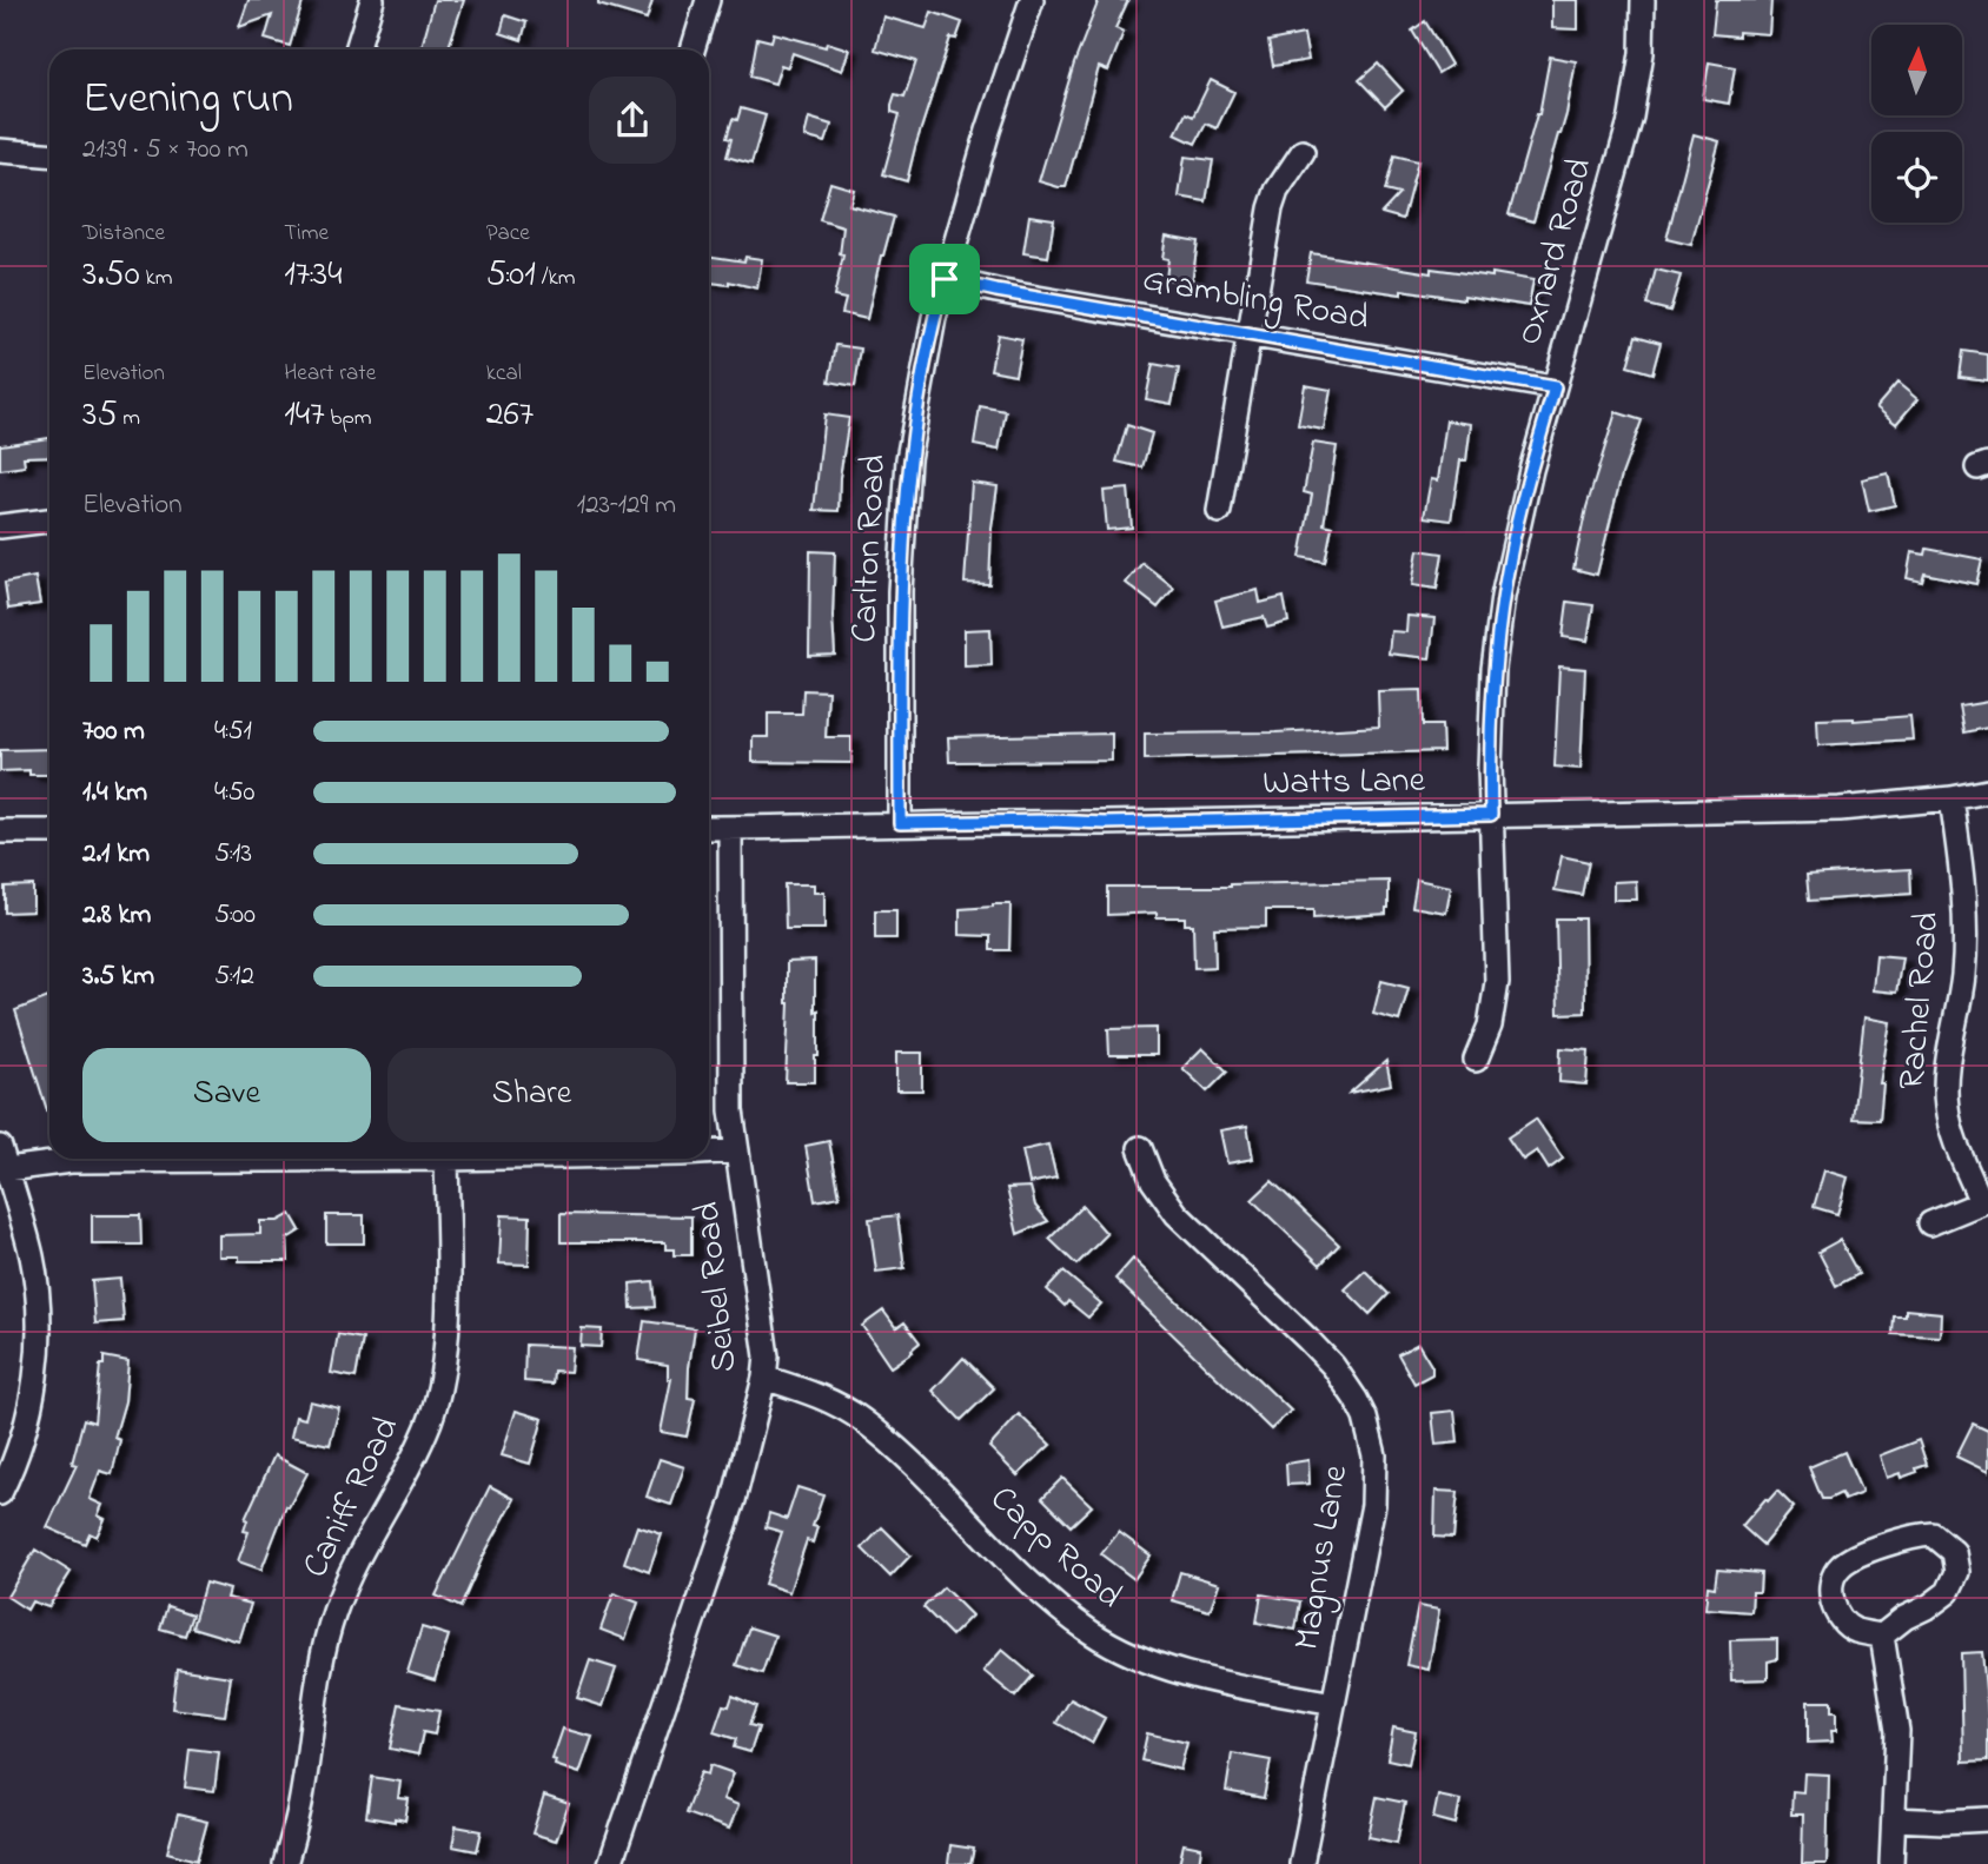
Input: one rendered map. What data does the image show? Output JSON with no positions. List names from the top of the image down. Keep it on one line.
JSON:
{"streets":{"street":["Oxnard Road","Grambling Road","Carlton Road","Watts Lane","Rachel Road","Seibel Road","Caniff Road","Capp Road","Magnus Lane"]},"crossings":[["Oxnard Road","Grambling Road"],["Oxnard Road","Watts Lane"],["Grambling Road","Carlton Road"],["Carlton Road","Watts Lane"],["Watts Lane","Rachel Road"],["Watts Lane","Seibel Road"],["Seibel Road","Capp Road"],["Capp Road","Magnus Lane"]],"north":"top","page":{"heading":["Evening run","21:39 · 5 × 700 m"],"stats":[["Distance","3.50 km"],["Time","17:34"],["Pace","5:01 /km"],["Elevation","35 m"],["Heart rate","147 bpm"],["kcal","267"]],"chart":["Elevation","123–129 m"],"list":[{"name":"700 m","note":"4:51"},{"name":"1.4 km","note":"4:50"},{"name":"2.1 km","note":"5:13"},{"name":"2.8 km","note":"5:00"},{"name":"3.5 km","note":"5:12"}],"buttons":["Save","Share"]}}
